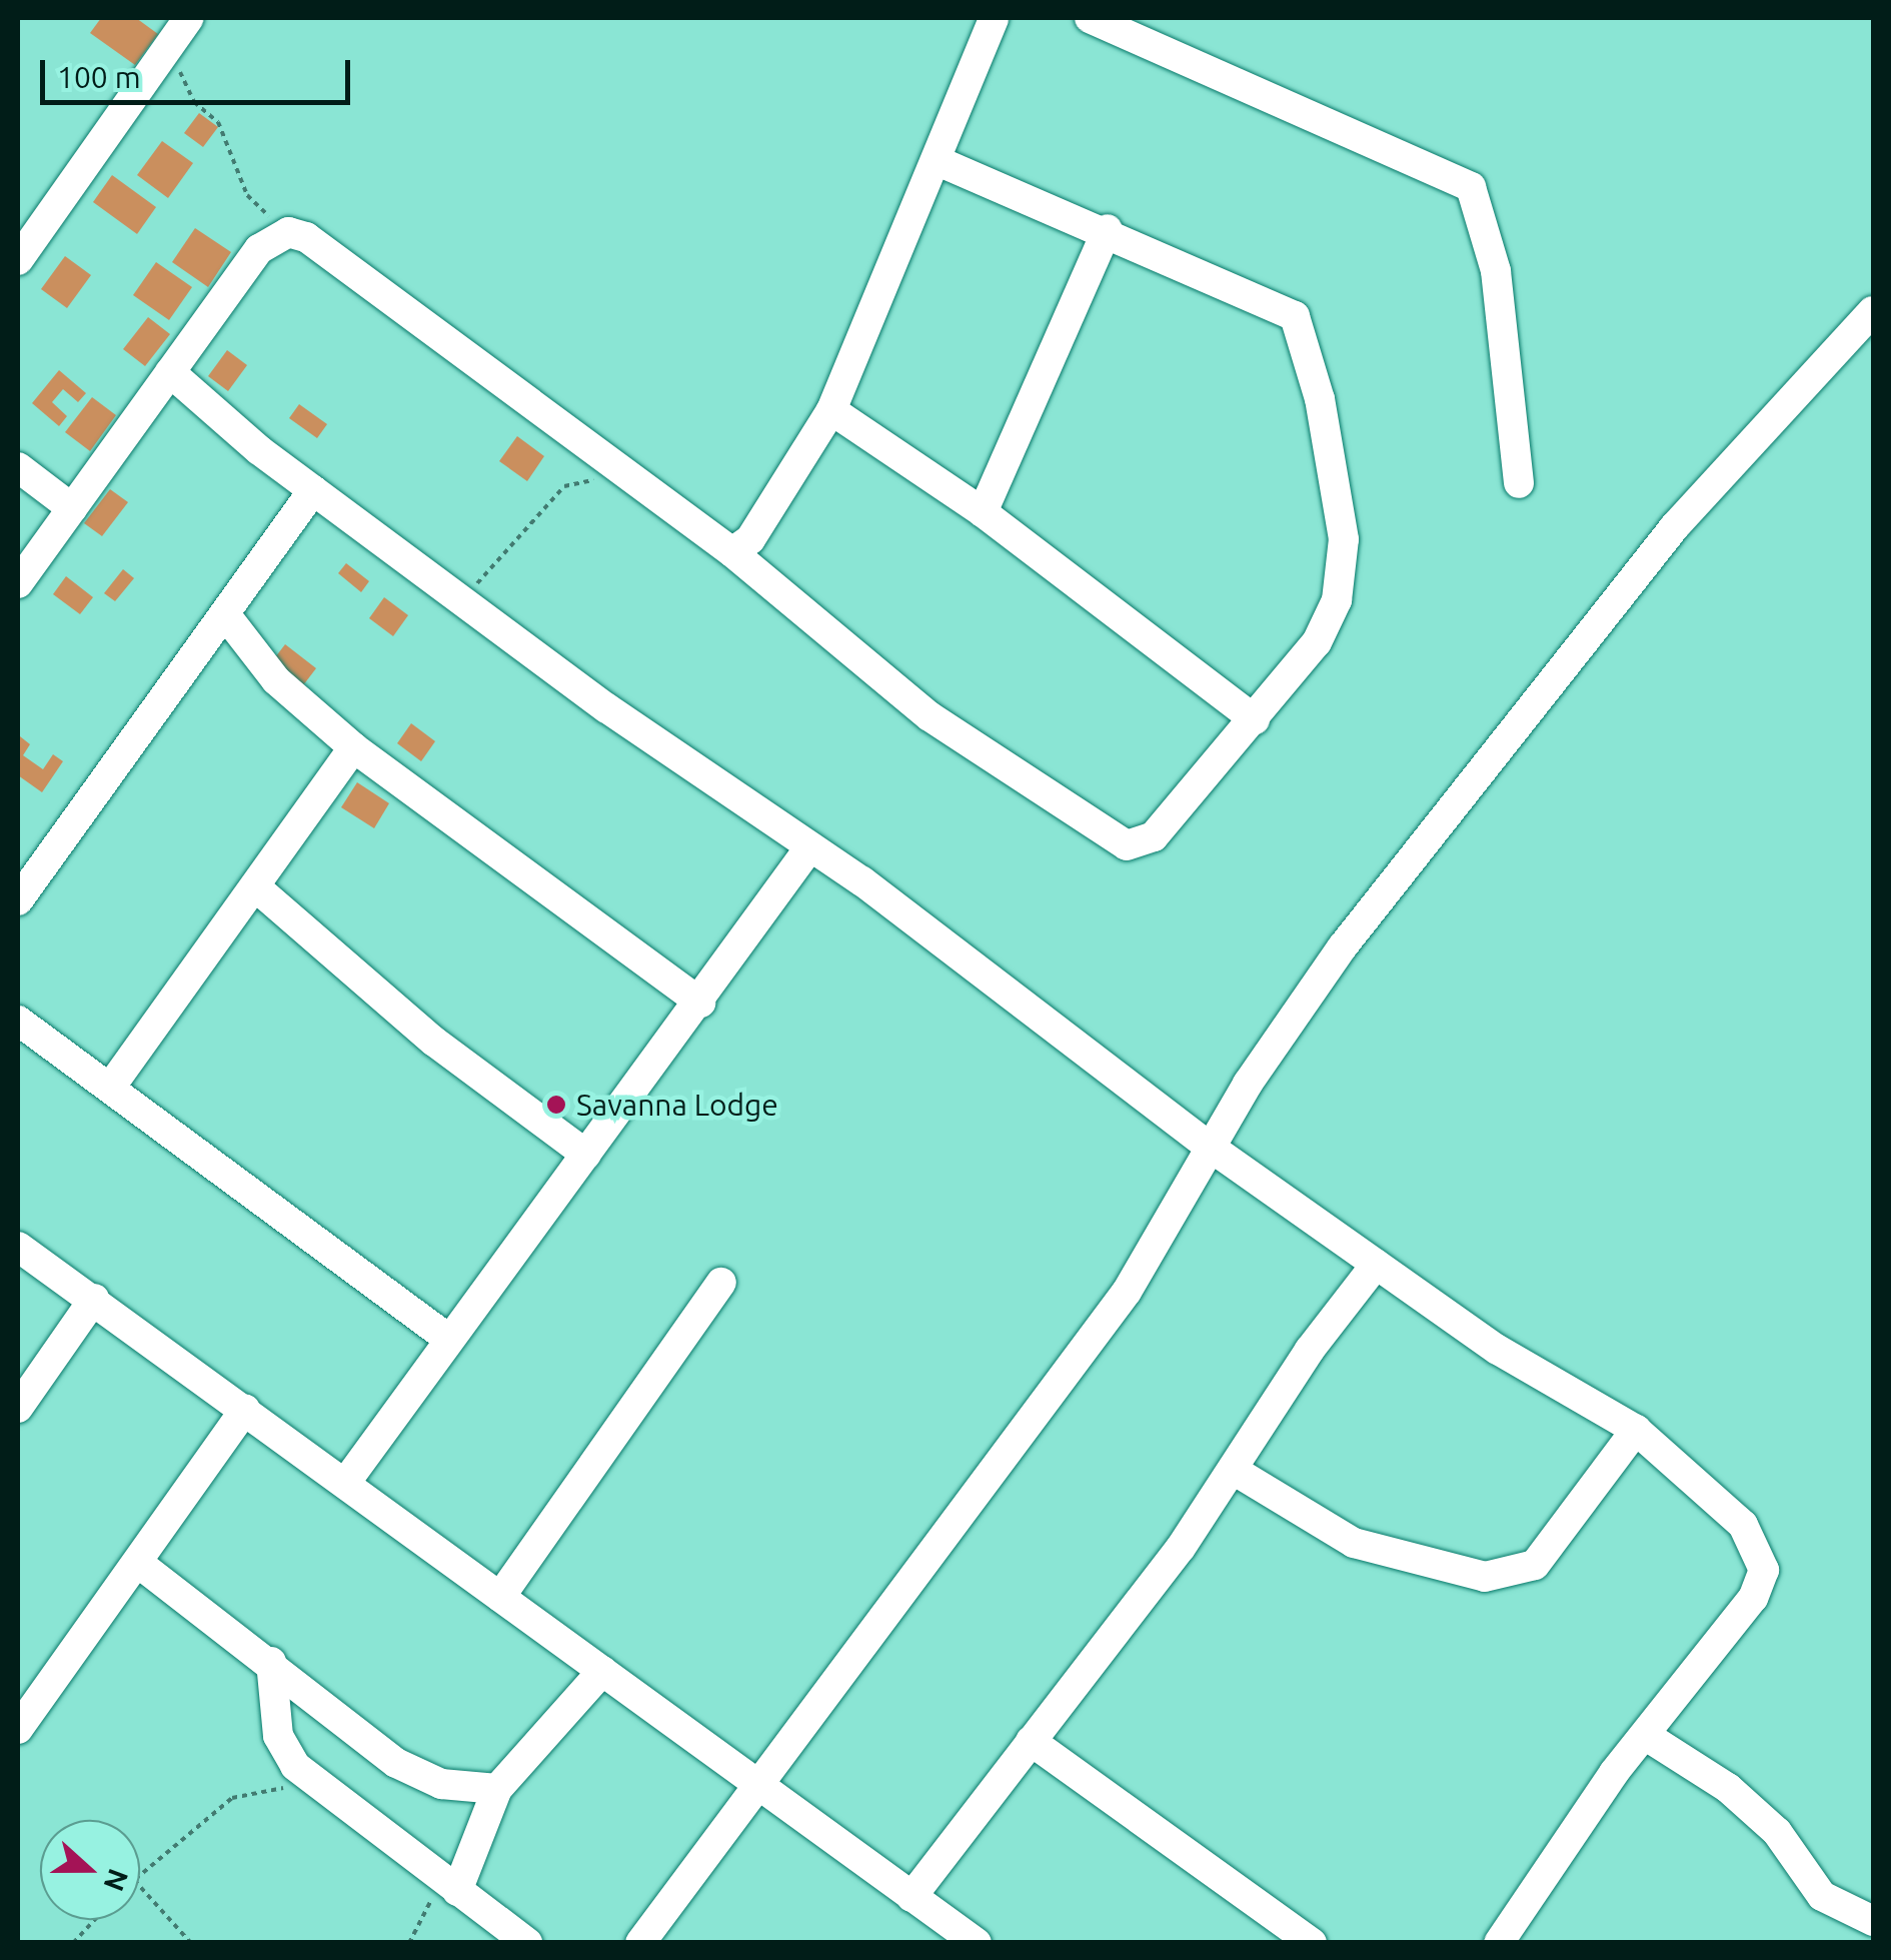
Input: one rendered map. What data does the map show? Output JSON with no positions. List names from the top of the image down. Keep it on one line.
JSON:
{"places":["Savanna Lodge"],"scale_bar":"100 m","north":"right"}
